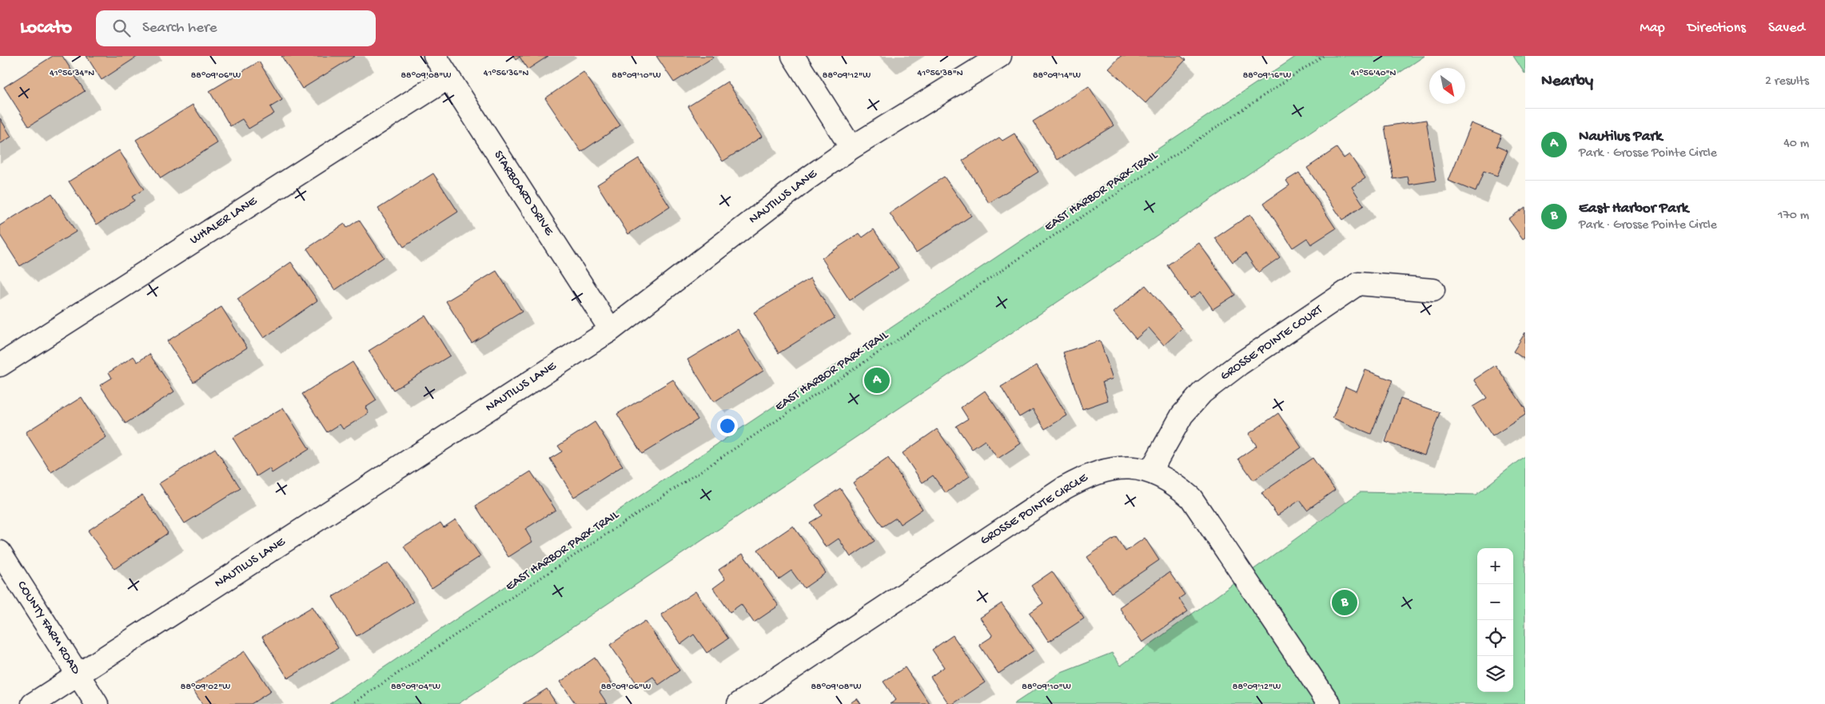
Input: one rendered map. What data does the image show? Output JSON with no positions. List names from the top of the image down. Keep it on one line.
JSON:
{"streets":{"street":["STARBOARD DRIVE","NAUTILUS LANE","WHALER LANE","GROSSE POINTE COURT","GROSSE POINTE CIRCLE","COUNTY FARM ROAD"],"path":["EAST HARBOR PARK TRAIL"]},"crossings":[["STARBOARD DRIVE","NAUTILUS LANE"],["STARBOARD DRIVE","WHALER LANE"],["NAUTILUS LANE","COUNTY FARM ROAD"],["GROSSE POINTE COURT","GROSSE POINTE CIRCLE"]],"north":"bottom right","page":{"header":"Locato","search":"Search here","nav":["Map","Directions","Saved"],"heading":["Nearby","2 results"],"list":[{"mark":"A","name":"Nautilus Park","note":"Park · Grosse Pointe Circle","value":"40 m"},{"mark":"B","name":"East Harbor Park","note":"Park · Grosse Pointe Circle","value":"170 m"}],"pins":["A","B"],"map_buttons":["+","−"]},"coordinates":["41°56'38\"N","41°56'34\"N","41°56'36\"N","41°56'40\"N","88°09'06\"W","88°09'08\"W","88°09'10\"W","88°09'12\"W","88°09'16\"W","88°09'14\"W","88°09'02\"W","88°09'04\"W"]}
